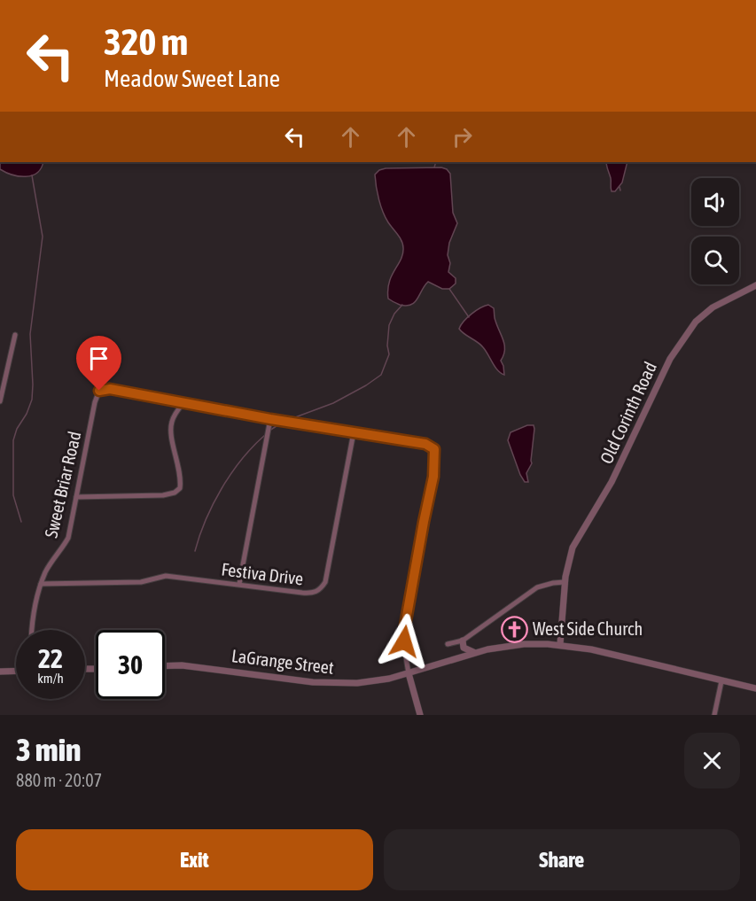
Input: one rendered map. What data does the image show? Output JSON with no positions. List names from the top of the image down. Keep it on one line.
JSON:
{"streets":{"street":["Old Corinth Road","Sweet Briar Road","Festiva Drive","LaGrange Street"]},"crossings":[["Old Corinth Road","LaGrange Street"],["Sweet Briar Road","Festiva Drive"]],"places":{"church":["West Side Church"]},"page":{"turn":["320 m","Meadow Sweet Lane"],"speed":"22 km/h","limit":"30","heading":["3 min","880 m · 20:07"],"buttons":["Exit","Share"]}}
